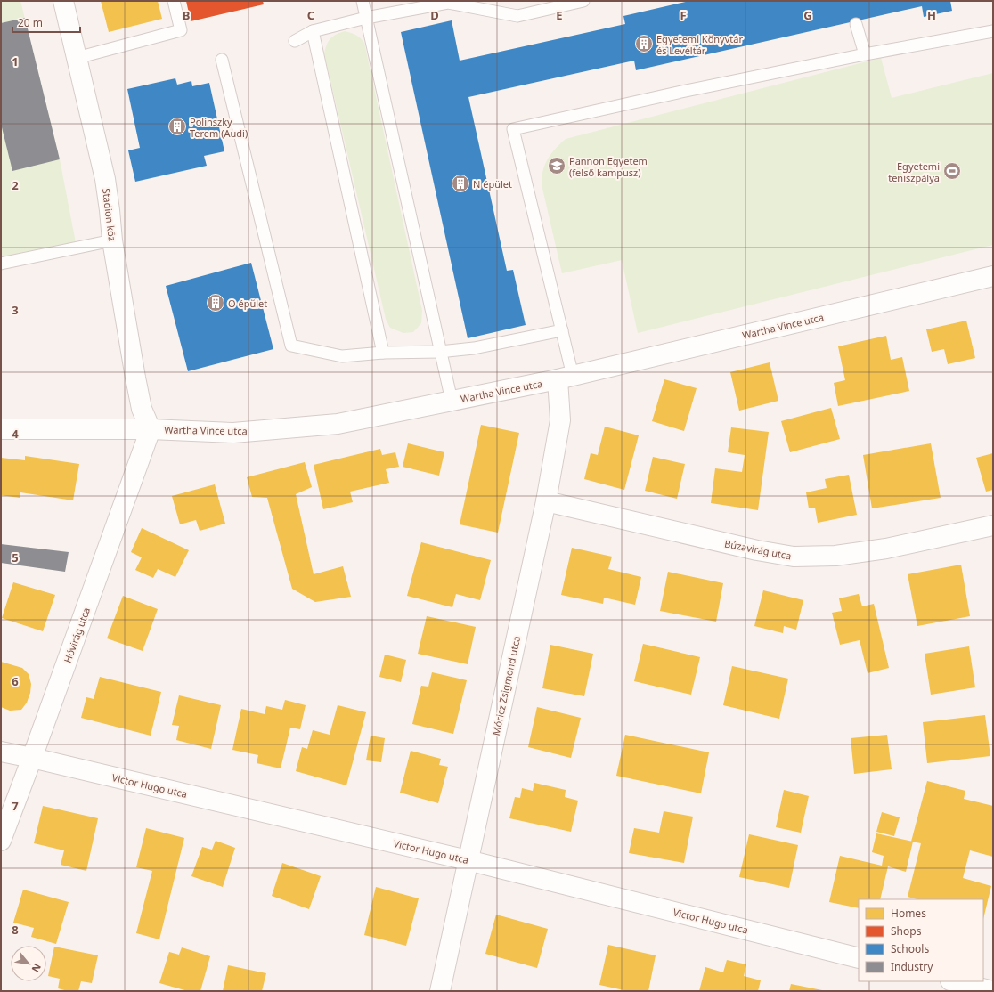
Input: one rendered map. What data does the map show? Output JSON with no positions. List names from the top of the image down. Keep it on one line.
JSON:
{"streets":{"street":["Stadion köz","Wartha Vince utca","Búzavirág utca","Hóvirág utca","Móricz Zsigmond utca","Victor Hugo utca"]},"crossings":[["Stadion köz","Wartha Vince utca"],["Stadion köz","Hóvirág utca"],["Wartha Vince utca","Hóvirág utca"],["Wartha Vince utca","Móricz Zsigmond utca"],["Búzavirág utca","Móricz Zsigmond utca"],["Hóvirág utca","Victor Hugo utca"],["Móricz Zsigmond utca","Victor Hugo utca"]],"places":{"building":["Egyetemi Könyvtár és Levéltár","Polinszky Terem (Audi)","N épület","O épület"],"school or university":["Pannon Egyetem (felső kampusz)"],"sports":["Egyetemi teniszpálya"]},"legend":["Homes","Shops","Schools","Industry"],"scale_bar":"20 m","north":"bottom right","grid":{"columns":["B","C","D","E","F","G","H"],"rows":["1","2","3","4","5","6","7","8"]}}
